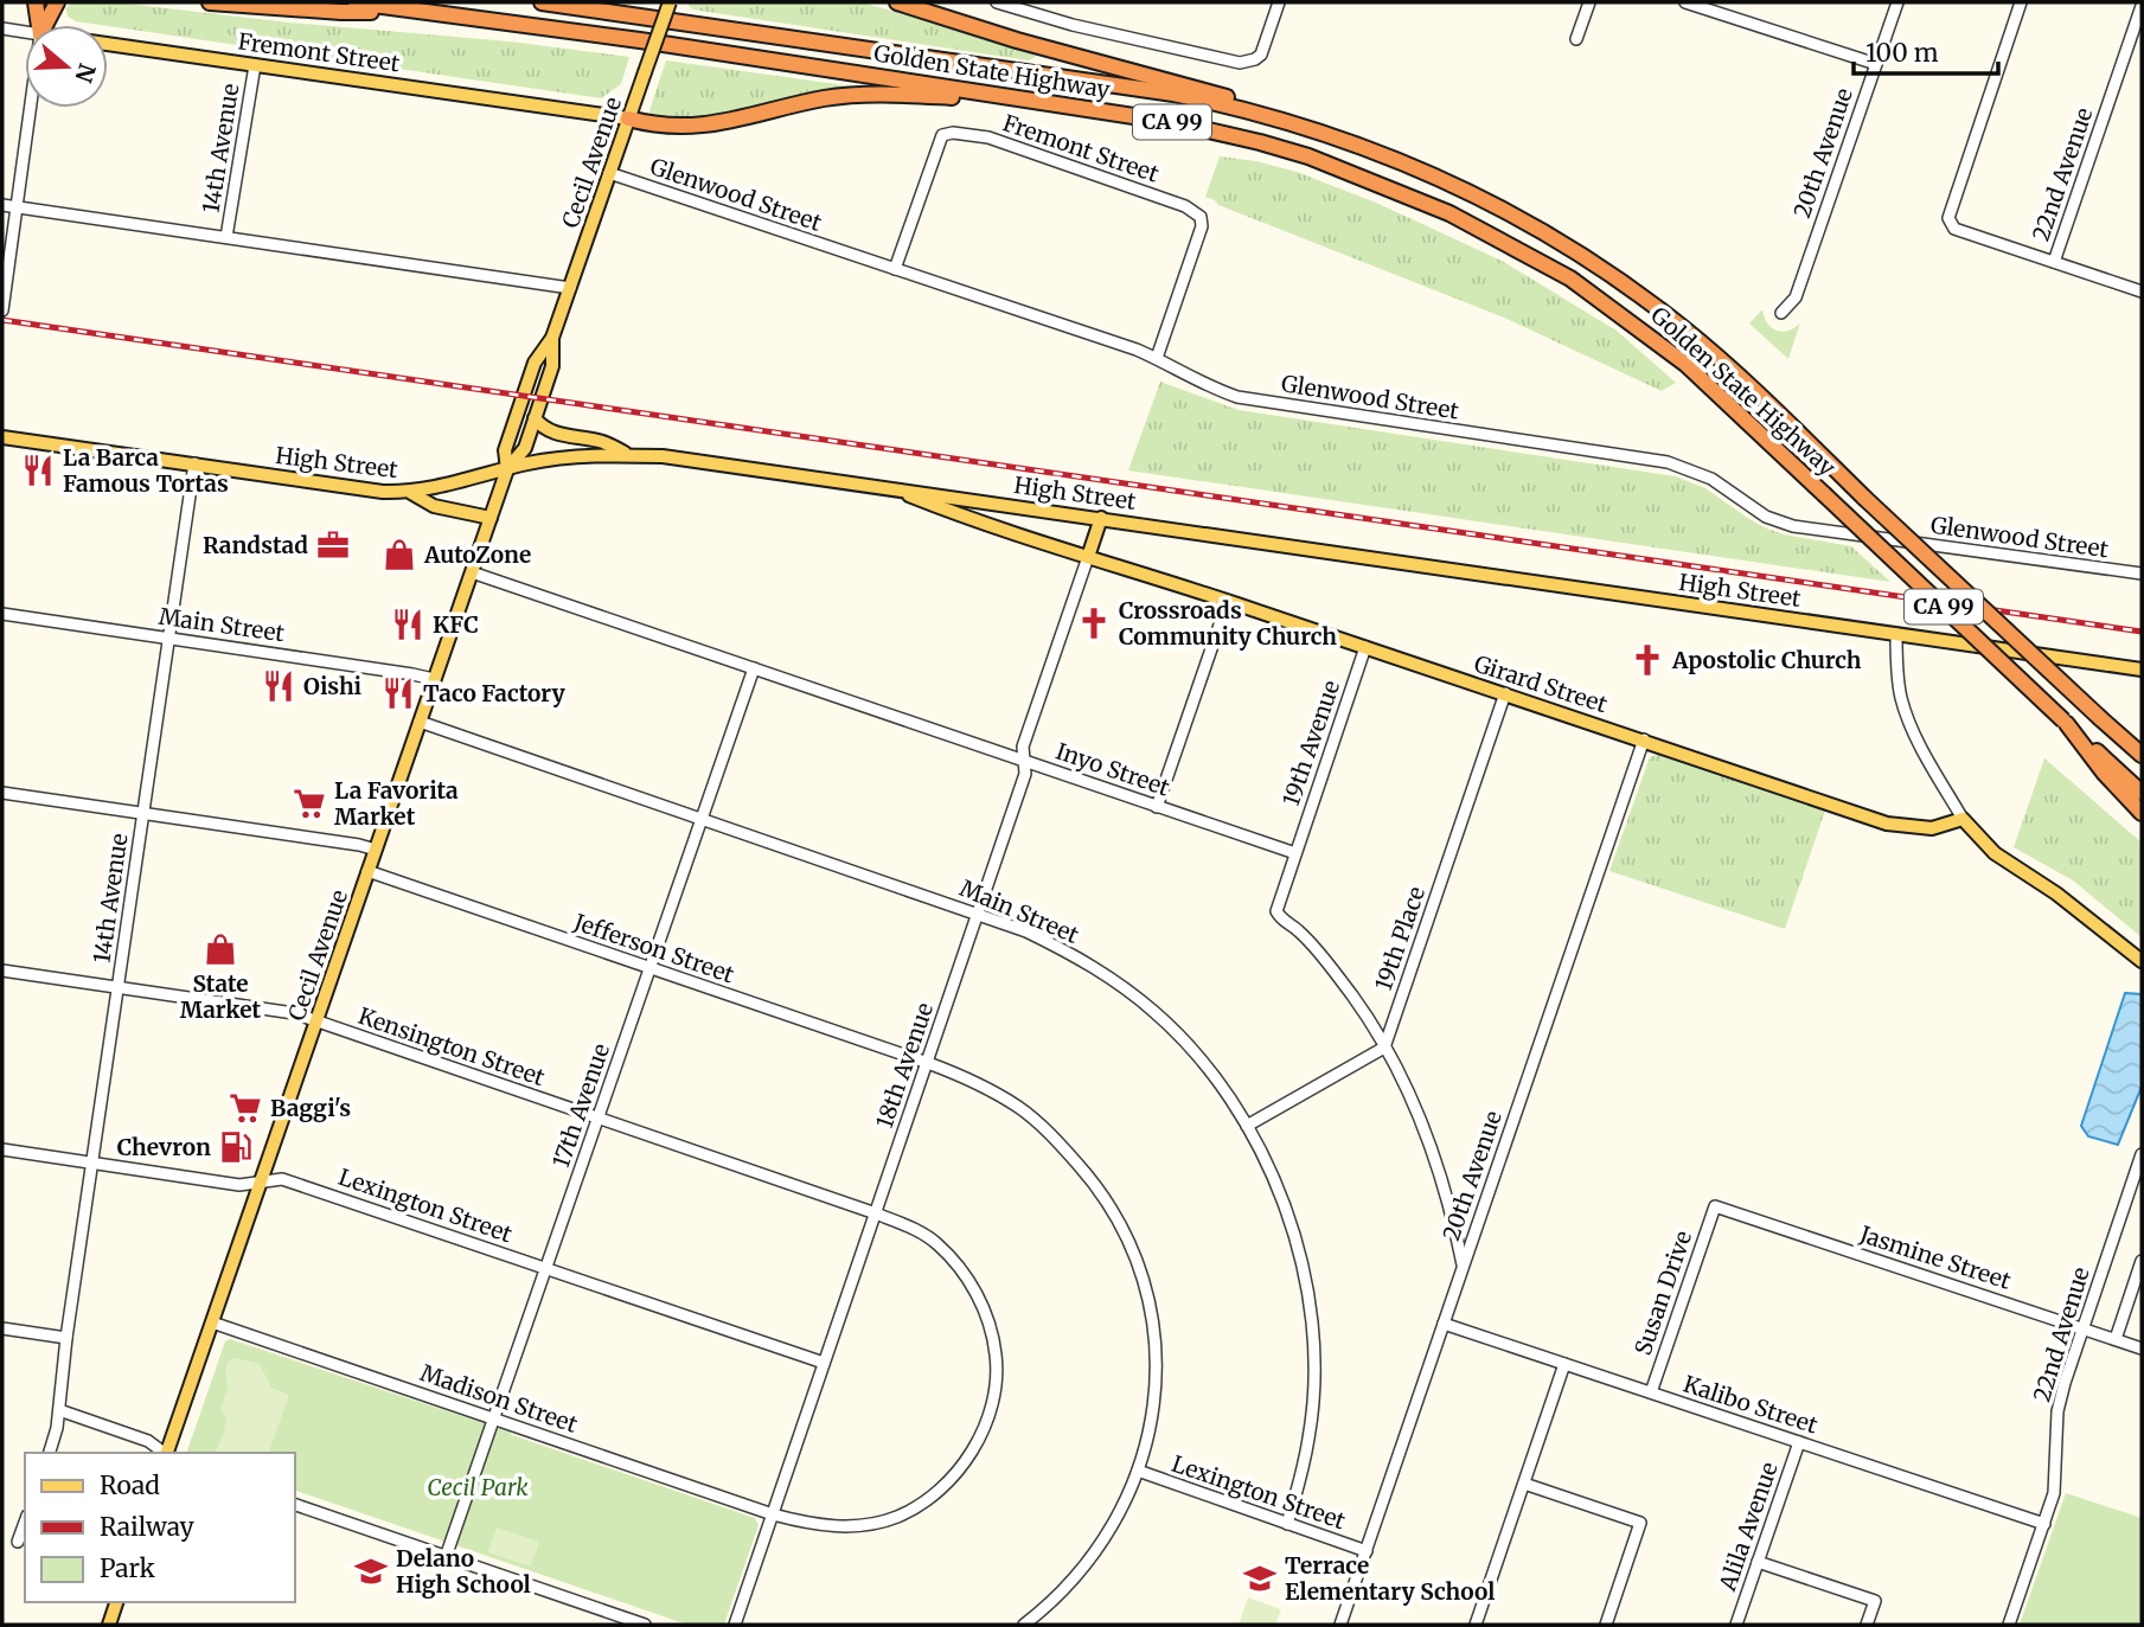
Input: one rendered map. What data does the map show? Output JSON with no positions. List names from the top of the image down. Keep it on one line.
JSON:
{"streets":{"highway":["Golden State Highway","CA 99"],"main road":["Fremont Street","Cecil Avenue","High Street","Girard Street","18th Avenue"],"street":["14th Avenue","20th Avenue","22nd Avenue","Glenwood Street","Main Street","19th Avenue","Inyo Street","19th Place","Jefferson Street","Kensington Street","17th Avenue","Lexington Street","Jasmine Street","Susan Drive","Madison Street","Kalibo Street","Alila Avenue"]},"crossings":[["Fremont Street","14th Avenue"],["Fremont Street","Cecil Avenue"],["Fremont Street","Glenwood Street"],["14th Avenue","High Street"],["14th Avenue","Main Street"],["14th Avenue","Kensington Street"],["14th Avenue","Lexington Street"],["20th Avenue","Girard Street"],["20th Avenue","Lexington Street"],["20th Avenue","Kalibo Street"],["Cecil Avenue","Glenwood Street"],["Cecil Avenue","High Street"],["Cecil Avenue","Main Street"],["Cecil Avenue","Inyo Street"],["Cecil Avenue","Jefferson Street"],["Cecil Avenue","Kensington Street"],["Cecil Avenue","Lexington Street"],["Cecil Avenue","Madison Street"],["22nd Avenue","Jasmine Street"],["22nd Avenue","Kalibo Street"],["High Street","Girard Street"],["High Street","18th Avenue"],["Main Street","18th Avenue"],["Main Street","17th Avenue"],["Main Street","Lexington Street"],["Girard Street","19th Avenue"],["Girard Street","19th Place"],["Girard Street","18th Avenue"],["19th Avenue","Inyo Street"],["Inyo Street","18th Avenue"],["Inyo Street","17th Avenue"],["Jefferson Street","18th Avenue"],["Jefferson Street","17th Avenue"],["Jefferson Street","Lexington Street"],["Kensington Street","18th Avenue"],["Kensington Street","17th Avenue"],["Kensington Street","Madison Street"],["18th Avenue","Lexington Street"],["18th Avenue","Madison Street"],["17th Avenue","Lexington Street"],["17th Avenue","Madison Street"],["Jasmine Street","Susan Drive"],["Susan Drive","Kalibo Street"],["Kalibo Street","Alila Avenue"]],"parks":["Cecil Park"],"places":{"restaurant":["La Barca Famous Tortas","KFC","Oishi","Taco Factory"],"office":["Randstad"],"shop":["AutoZone","State Market"],"church":["Crossroads Community Church","Apostolic Church"],"supermarket":["La Favorita Market","Baggi's"],"fuel station":["Chevron"],"school or university":["Delano High School","Terrace Elementary School"]},"legend":["Road","Railway","Park"],"scale_bar":"100 m","north":"right"}
